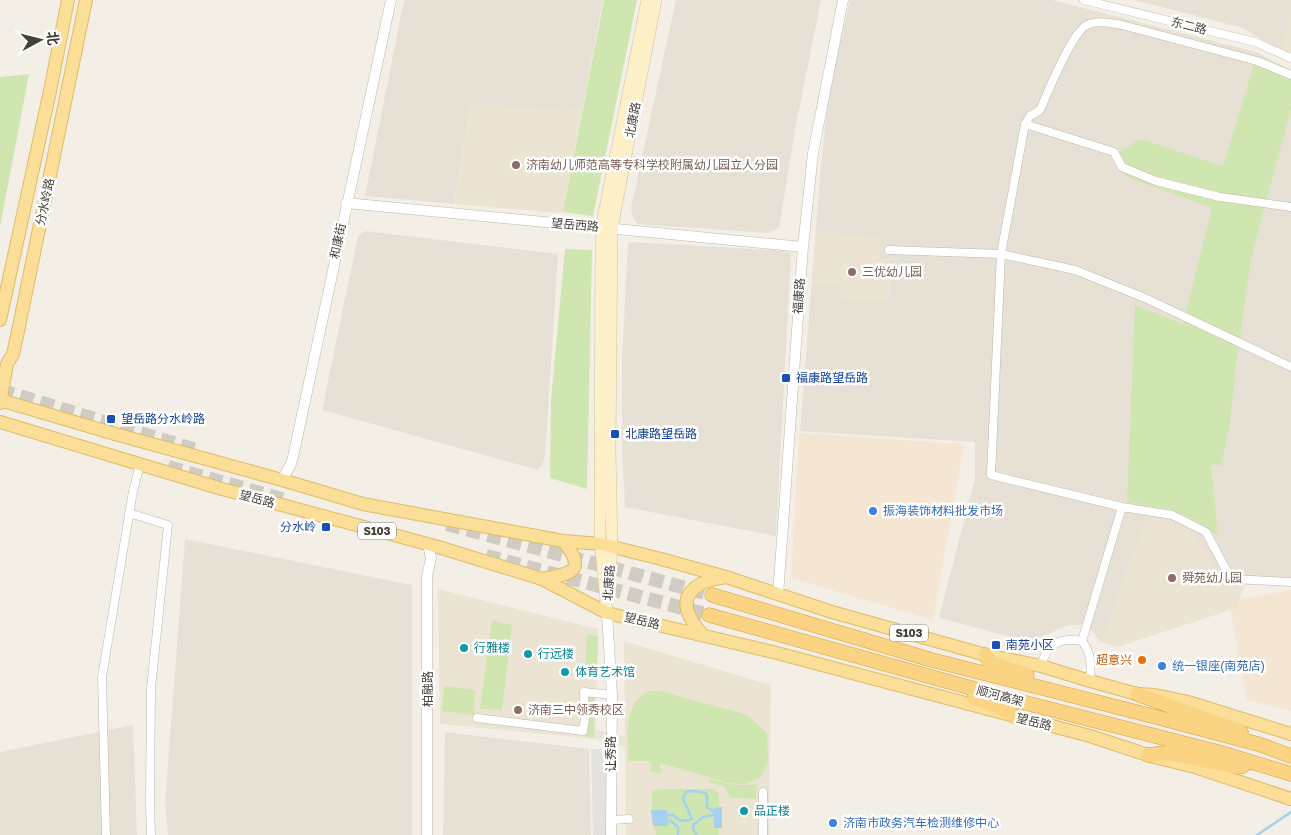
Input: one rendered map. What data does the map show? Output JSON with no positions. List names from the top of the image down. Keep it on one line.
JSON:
{"streets":{"highway":["顺河高架"],"main road":["北康路","分水岭路","望岳路","S103"],"street":["东二路","望岳西路","和康街","福康路","柏融路","让秀路"]},"crossings":[["北康路","望岳西路"],["北康路","望岳路"],["北康路","让秀路"],["分水岭路","望岳路"],["望岳西路","和康街"],["望岳西路","福康路"],["和康街","望岳路"],["福康路","望岳路"],["望岳路","柏融路"],["望岳路","让秀路"]],"places":{"other":["济南幼儿师范高等专科学校附属幼儿园立人分园","三优幼儿园","振海装饰材料批发市场","舜苑幼儿园","行雅楼","行远楼","超意兴","统一银座(南苑店)","体育艺术馆","济南三中领秀校区","品正楼","济南市政务汽车检测维修中心"],"transit":["福康路望岳路","望岳路分水岭路","北康路望岳路","分水岭","南苑小区"]},"north":"right"}
